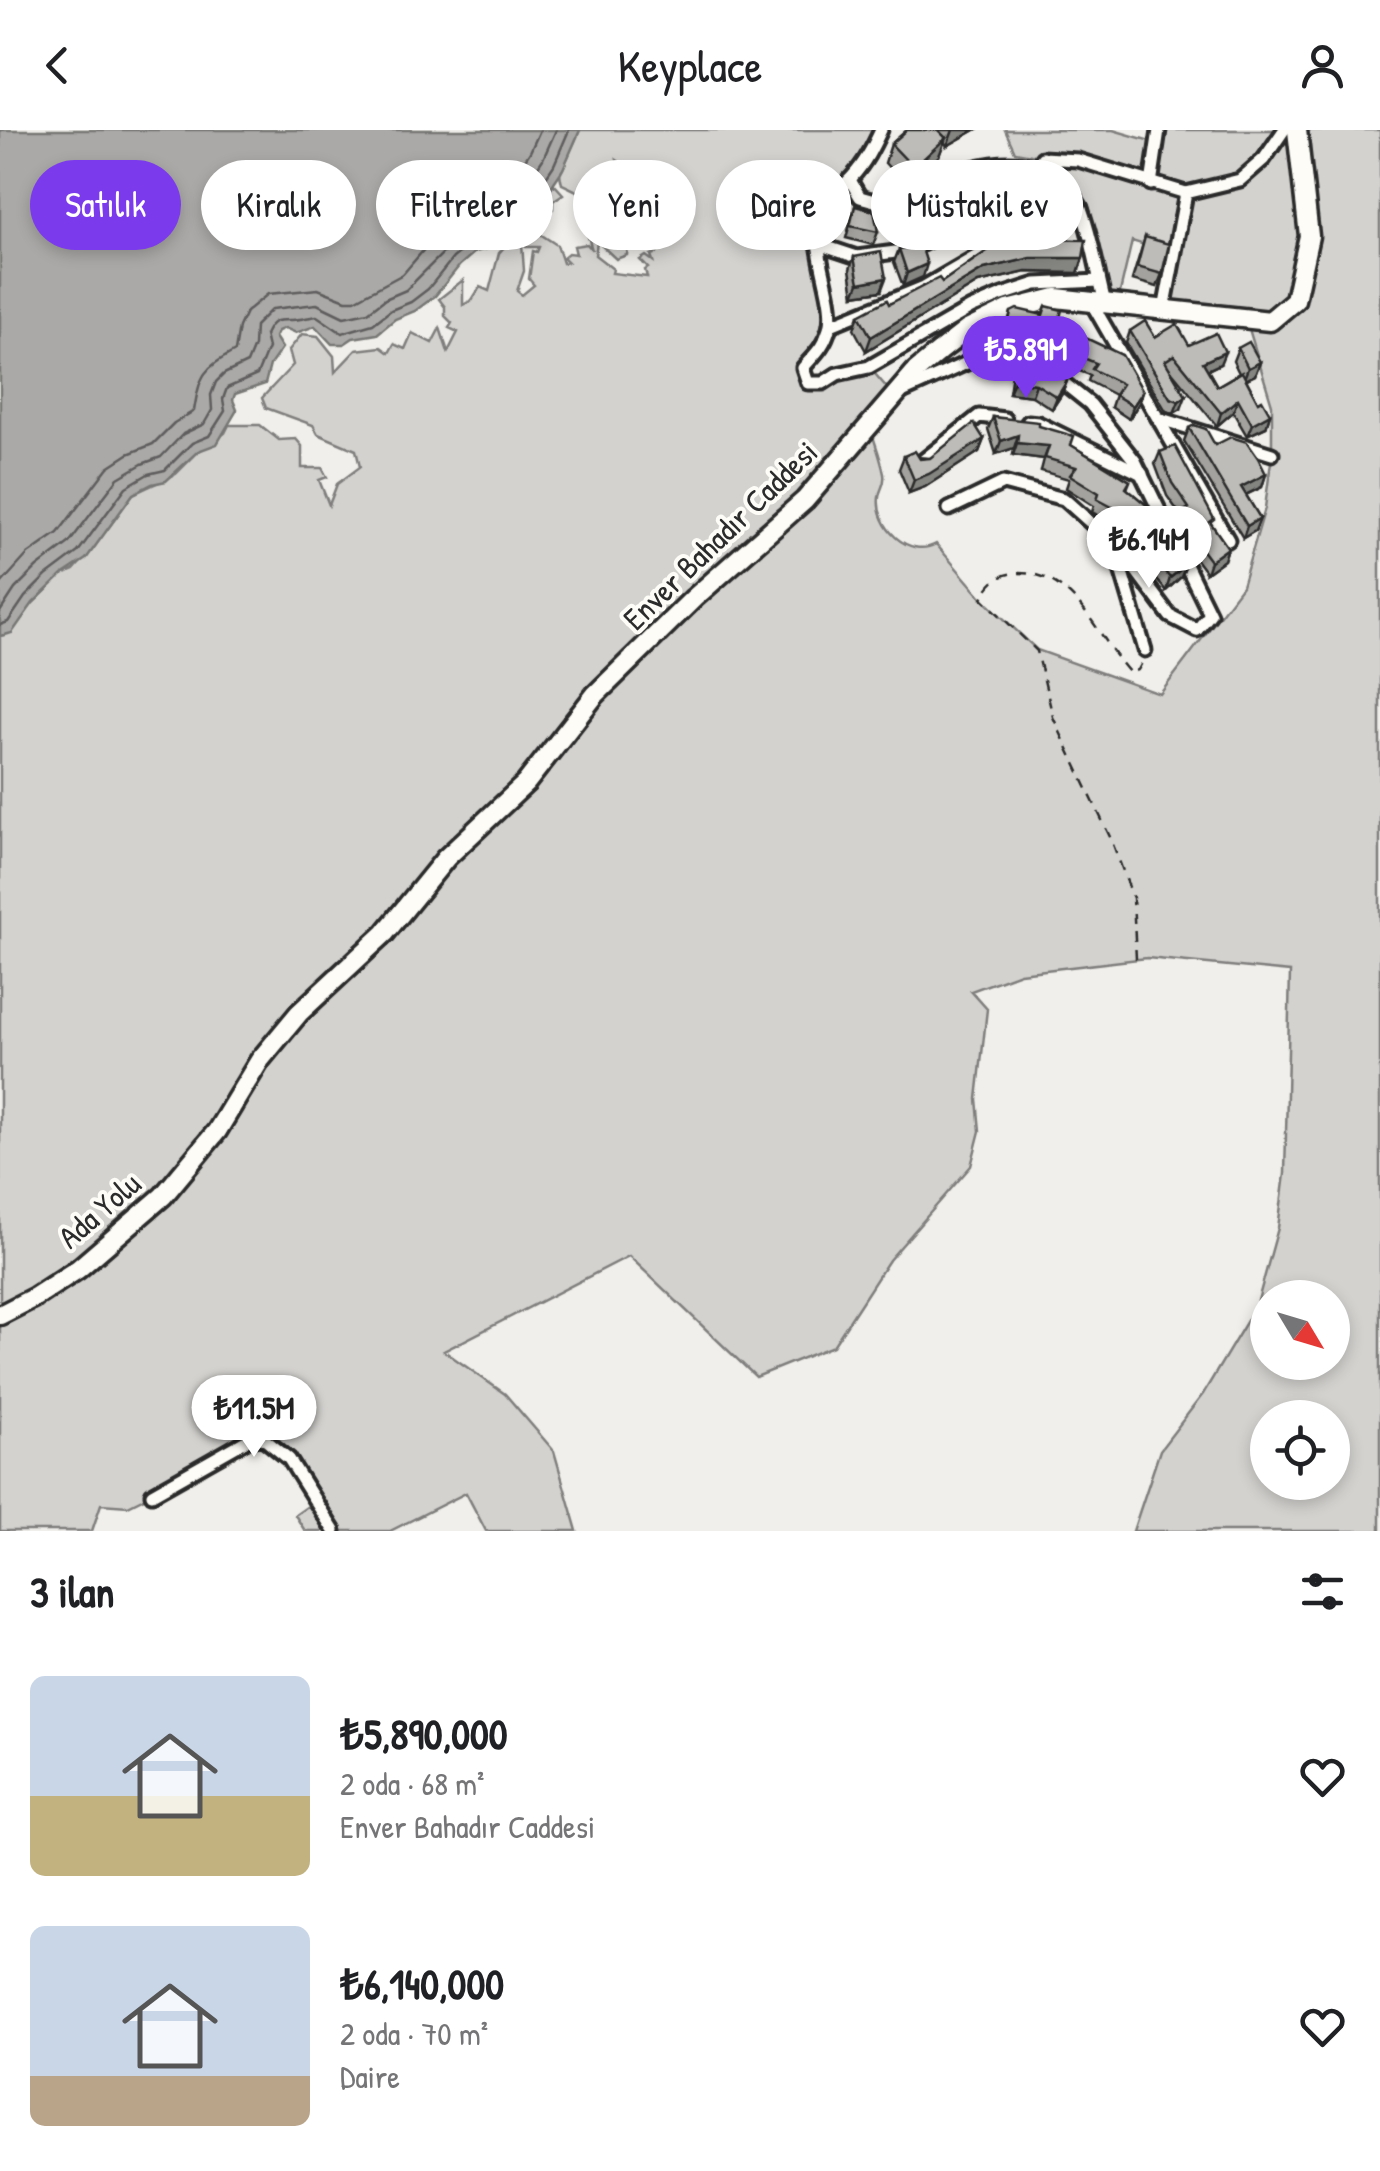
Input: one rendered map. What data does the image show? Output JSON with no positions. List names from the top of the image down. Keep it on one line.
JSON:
{"streets":{"main road":["Enver Bahadır Caddesi","Ada Yolu"]},"crossings":[["Enver Bahadır Caddesi","Ada Yolu"]],"north":"bottom right","page":{"header":"Keyplace","chip":["Satılık","Kiralık","Filtreler","Yeni","Daire","Müstakil ev"],"price":["₺5.89M","₺6.14M","₺11.5M"],"heading":"3 ilan","list":[{"name":"₺5,890,000","note":"2 oda · 68 m² · Enver Bahadır Caddesi"},{"name":"₺6,140,000","note":"2 oda · 70 m² · Daire"}]}}
